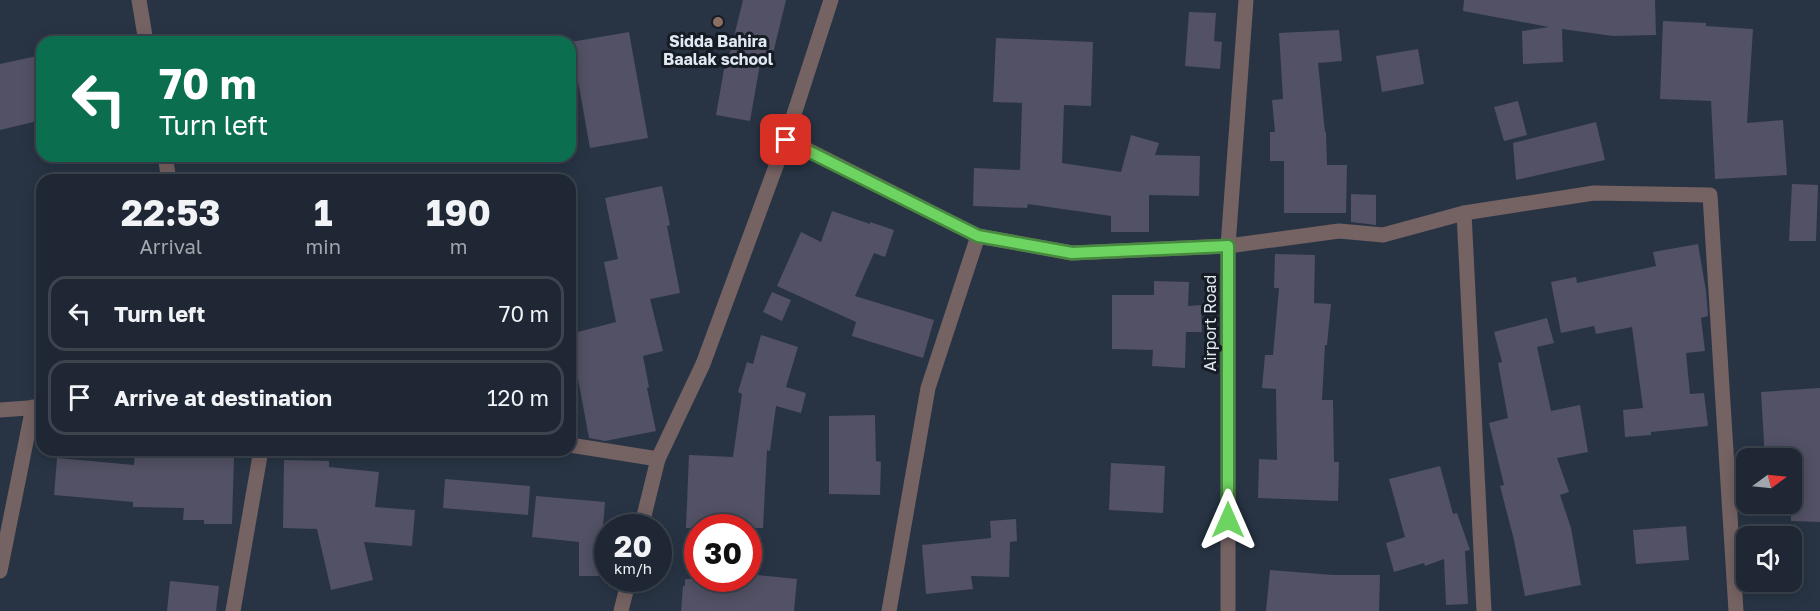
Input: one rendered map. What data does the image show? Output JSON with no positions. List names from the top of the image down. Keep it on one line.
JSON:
{"streets":{"street":["Airport Road"]},"places":["Sidda Bahira Baalak school"],"north":"right","page":{"turn":["70 m","Turn left"],"eta":["22:53","Arrival","1","min","190","m"],"list":[{"name":"Turn left","value":"70 m"},{"name":"Arrive at destination","value":"120 m"}],"speed":"20 km/h","limit":"30"}}
